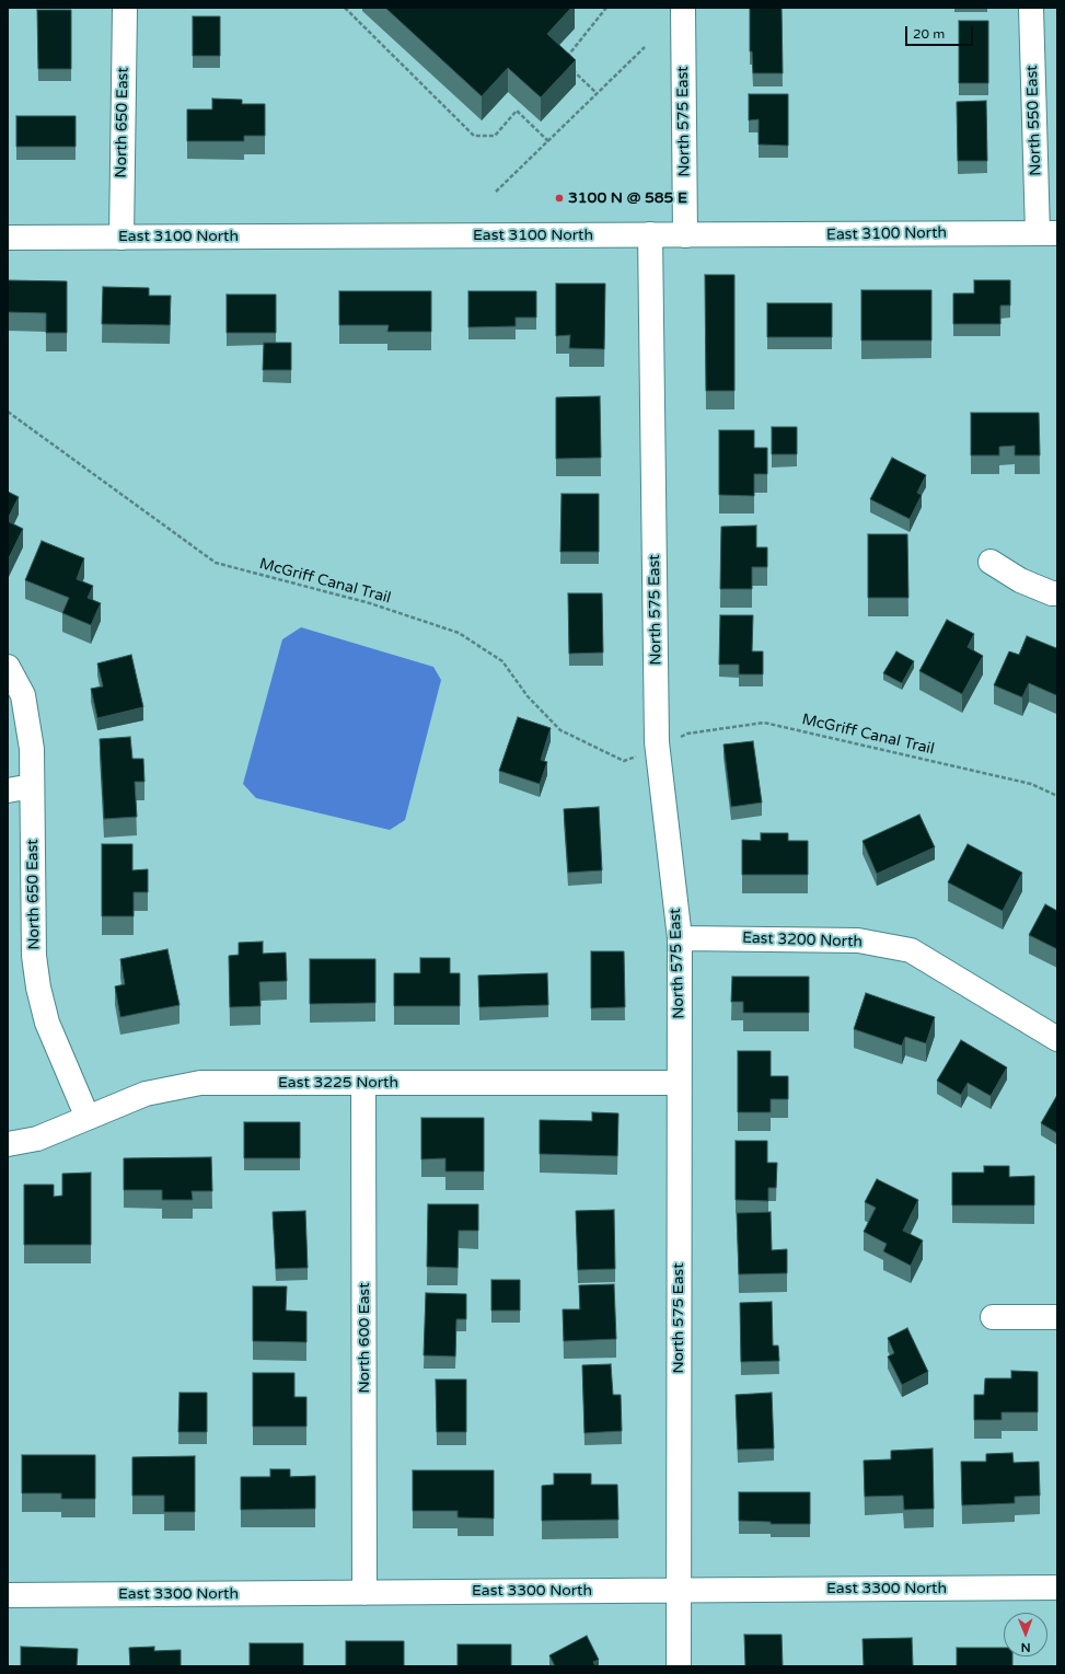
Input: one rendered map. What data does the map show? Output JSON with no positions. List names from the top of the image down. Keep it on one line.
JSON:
{"streets":{"street":["North 550 East","North 575 East","North 650 East","East 3100 North","East 3200 North","East 3225 North","North 600 East","East 3300 North"],"path":["McGriff Canal Trail"]},"crossings":[["North 550 East","East 3100 North"],["North 575 East","East 3100 North"],["North 575 East","East 3200 North"],["North 575 East","East 3225 North"],["North 575 East","East 3300 North"],["North 650 East","East 3100 North"],["North 650 East","East 3225 North"],["East 3225 North","North 600 East"],["North 600 East","East 3300 North"]],"places":["3100 N @ 585 E"],"scale_bar":"20 m","north":"bottom"}
